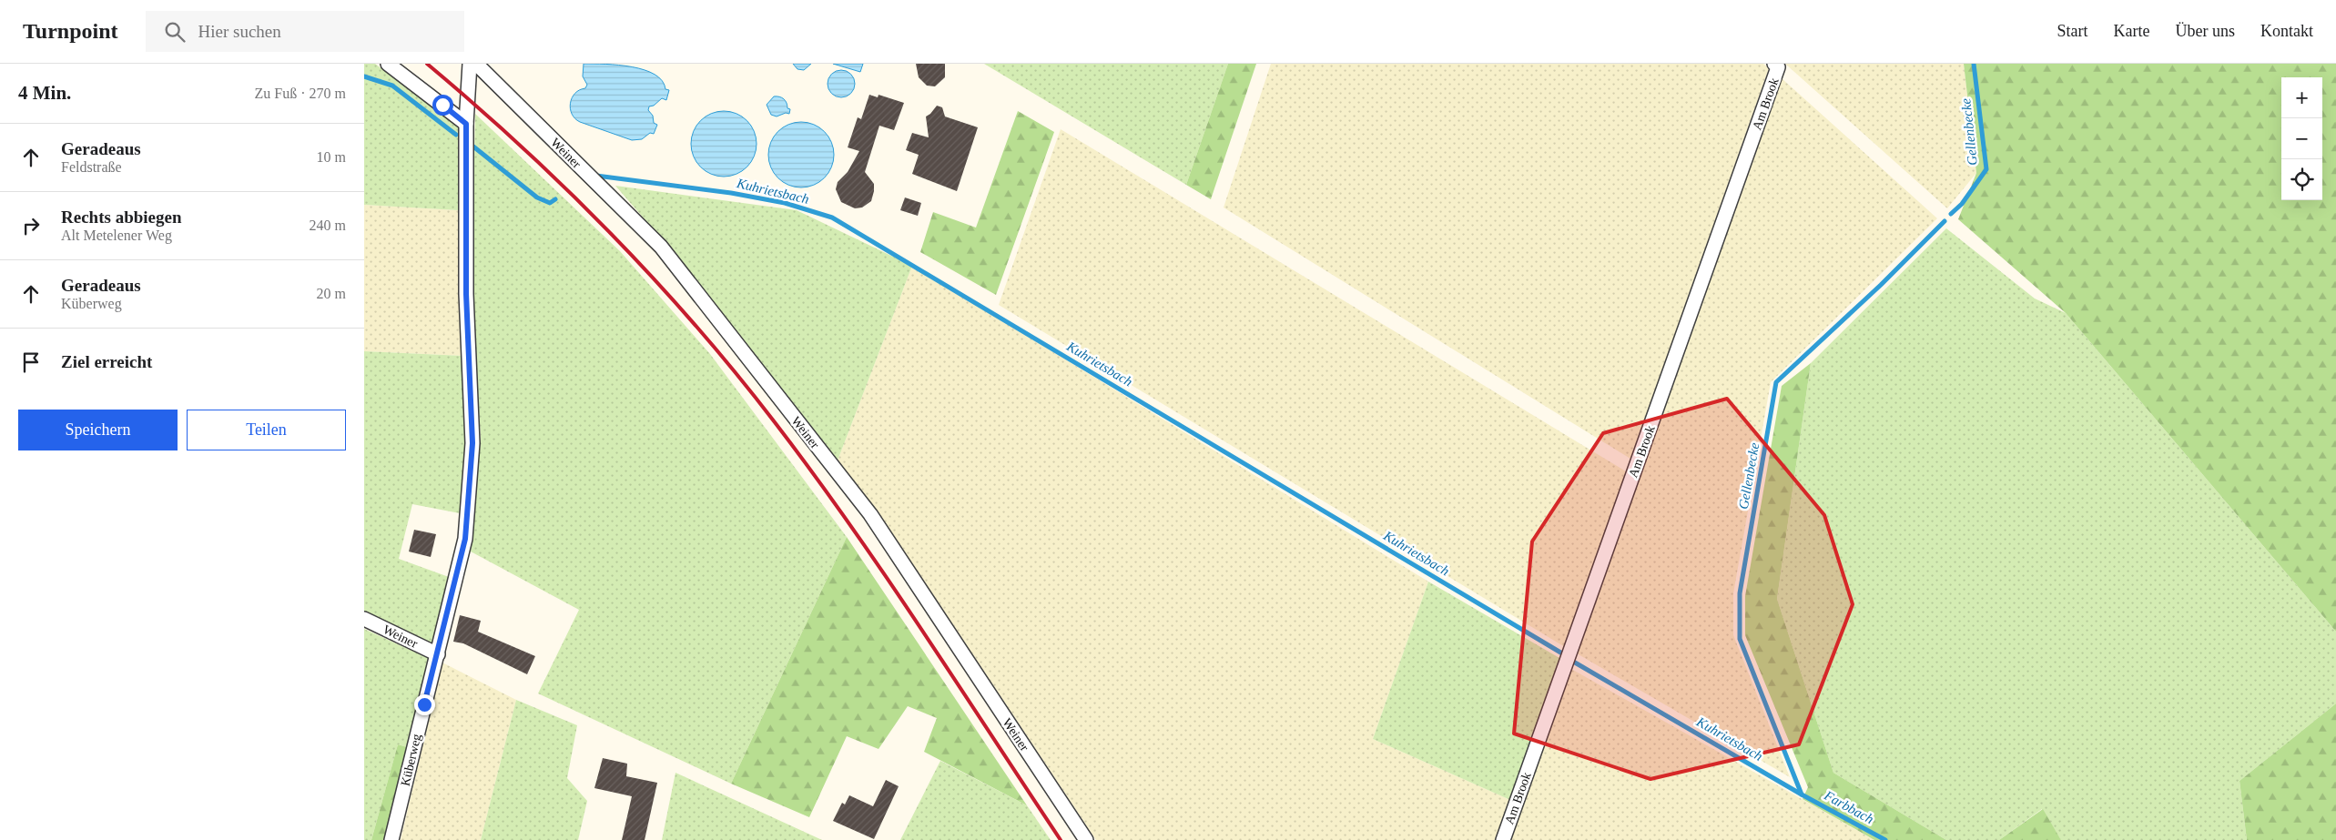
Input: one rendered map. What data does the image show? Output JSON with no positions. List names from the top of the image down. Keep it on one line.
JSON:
{"streets":{"street":["Am Brook","Weiner","Küberweg"]},"crossings":[["Weiner","Küberweg"]],"water":["Gellenbecke","Kuhrietsbach","Farbbach"],"page":{"header":"Turnpoint","search":"Hier suchen","nav":["Start","Karte","Über uns","Kontakt"],"heading":["4 Min.","Zu Fuß · 270 m"],"map_buttons":["+","−"],"list":[["Geradeaus","Feldstraße","10 m"],["Rechts abbiegen","Alt Metelener Weg","240 m"],["Geradeaus","Küberweg","20 m"],"Ziel erreicht"],"buttons":["Speichern","Teilen"]}}
